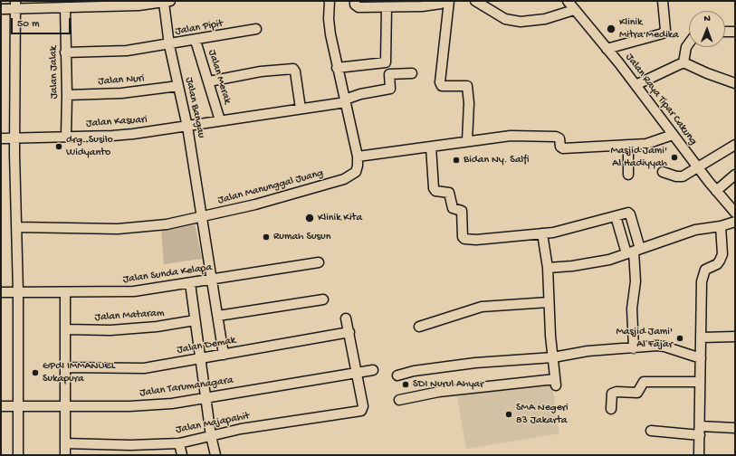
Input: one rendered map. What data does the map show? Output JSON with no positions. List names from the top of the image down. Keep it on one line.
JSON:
{"streets":{"street":["Jalan Pipit","Jalan Jalak","Jalan Merak","Jalan Nuri","Jalan Raya Tipar Cakung","Jalan Bangau","Jalan Kasuari","Jalan Manunggal Juang","Jalan Sunda Kelapa","Jalan Mataram","Jalan Demak","Jalan Tarumanagara","Jalan Majapahit"]},"crossings":[["Jalan Pipit","Jalan Jalak"],["Jalan Pipit","Jalan Merak"],["Jalan Pipit","Jalan Bangau"],["Jalan Jalak","Jalan Nuri"],["Jalan Jalak","Jalan Kasuari"],["Jalan Merak","Jalan Kasuari"],["Jalan Nuri","Jalan Bangau"],["Jalan Bangau","Jalan Kasuari"],["Jalan Bangau","Jalan Manunggal Juang"],["Jalan Bangau","Jalan Sunda Kelapa"],["Jalan Bangau","Jalan Demak"],["Jalan Kasuari","Jalan Manunggal Juang"],["Jalan Tarumanagara","Jalan Majapahit"]],"places":["Klinik Mitra Medika","drg. Susilo Widyanto","Masjid Jami' Al Hadiyyah","Bidan Ny. Salfi","Klinik Kita","Rumah Susun","Masjid Jami' Al Fajar","GPdI IMMANUEL Sukapura","SDI Nurul Ahyar","SMA Negeri 83 Jakarta"],"scale_bar":"50 m","north":"top"}
